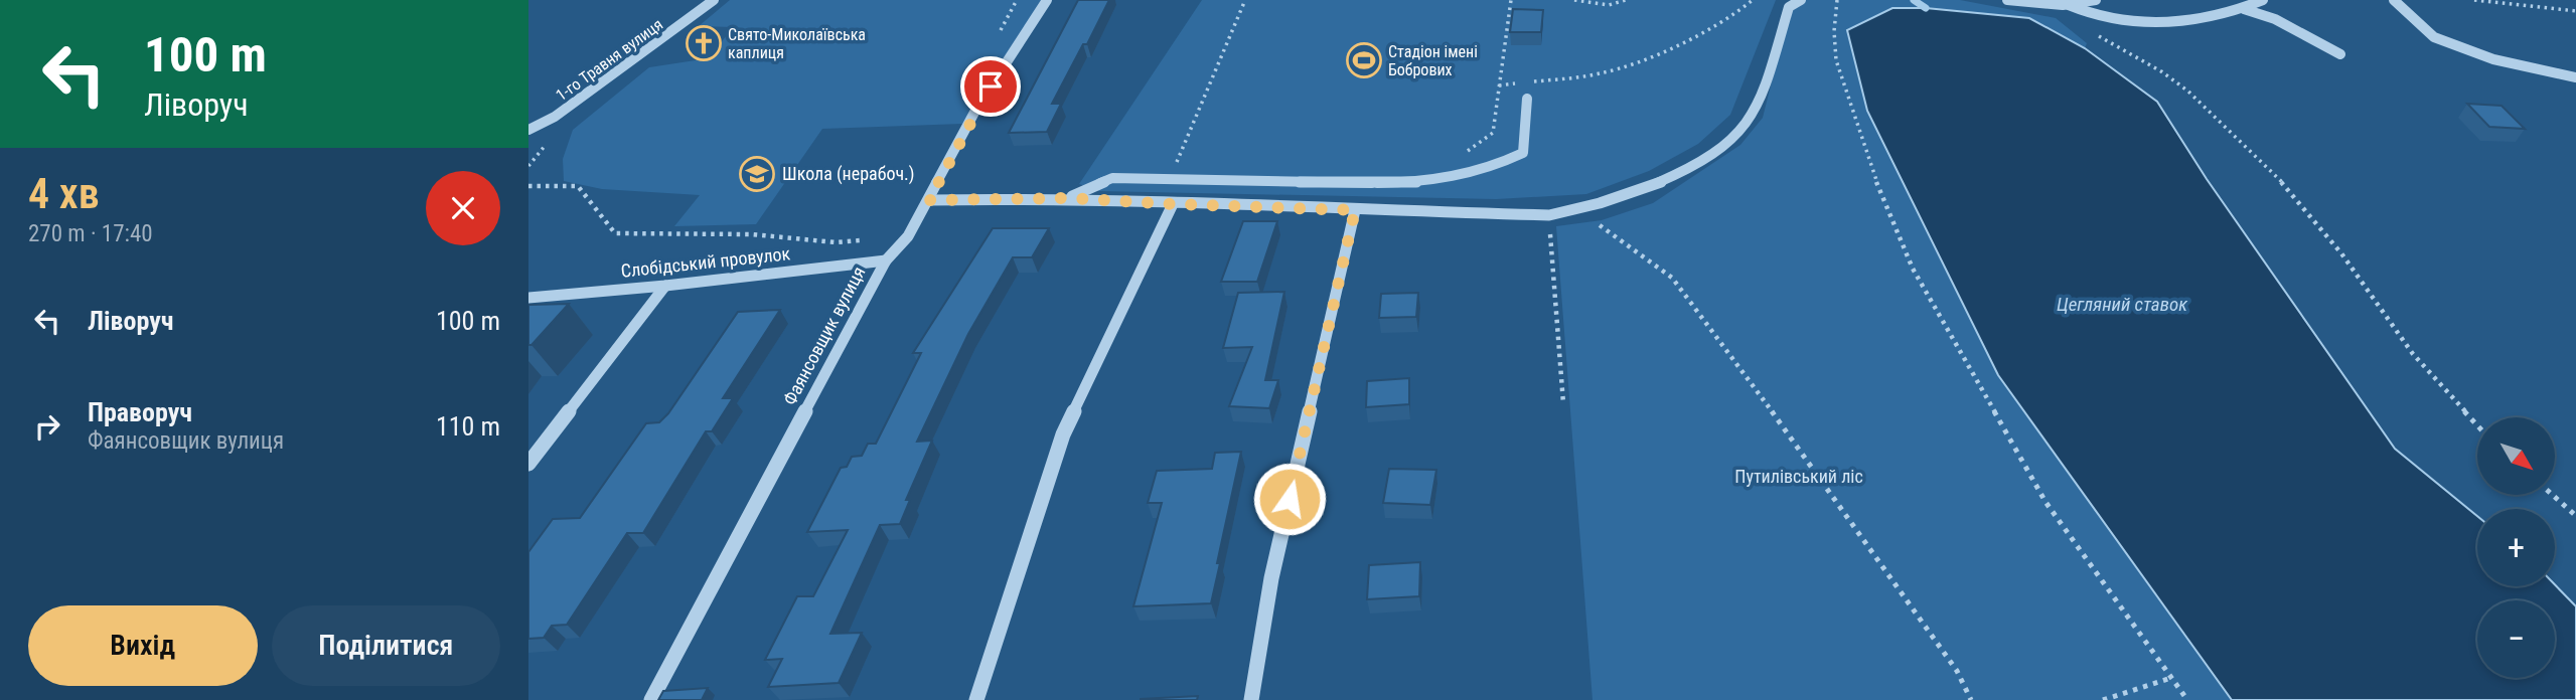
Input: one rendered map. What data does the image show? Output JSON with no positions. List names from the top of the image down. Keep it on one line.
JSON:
{"streets":{"street":["1-го Травня вулиця","Слобідський провулок","Фаянсовщик вулиця"]},"crossings":[["Слобідський провулок","Фаянсовщик вулиця"]],"water":["Цегляний ставок"],"parks":["Путилівський ліс"],"places":{"church":["Свято-Миколаївська каплиця"],"sports":["Стадіон імені Бобрових"],"school or university":["Школа (нерабоч.)"]},"north":"bottom right","page":{"turn":["100 m","Ліворуч"],"heading":["4 хв","270 m · 17:40"],"list":[{"name":"Ліворуч","value":"100 m"},{"name":"Праворуч","note":"Фаянсовщик вулиця","value":"110 m"}],"map_buttons":["+","−"],"buttons":["Вихід","Поділитися"]}}
